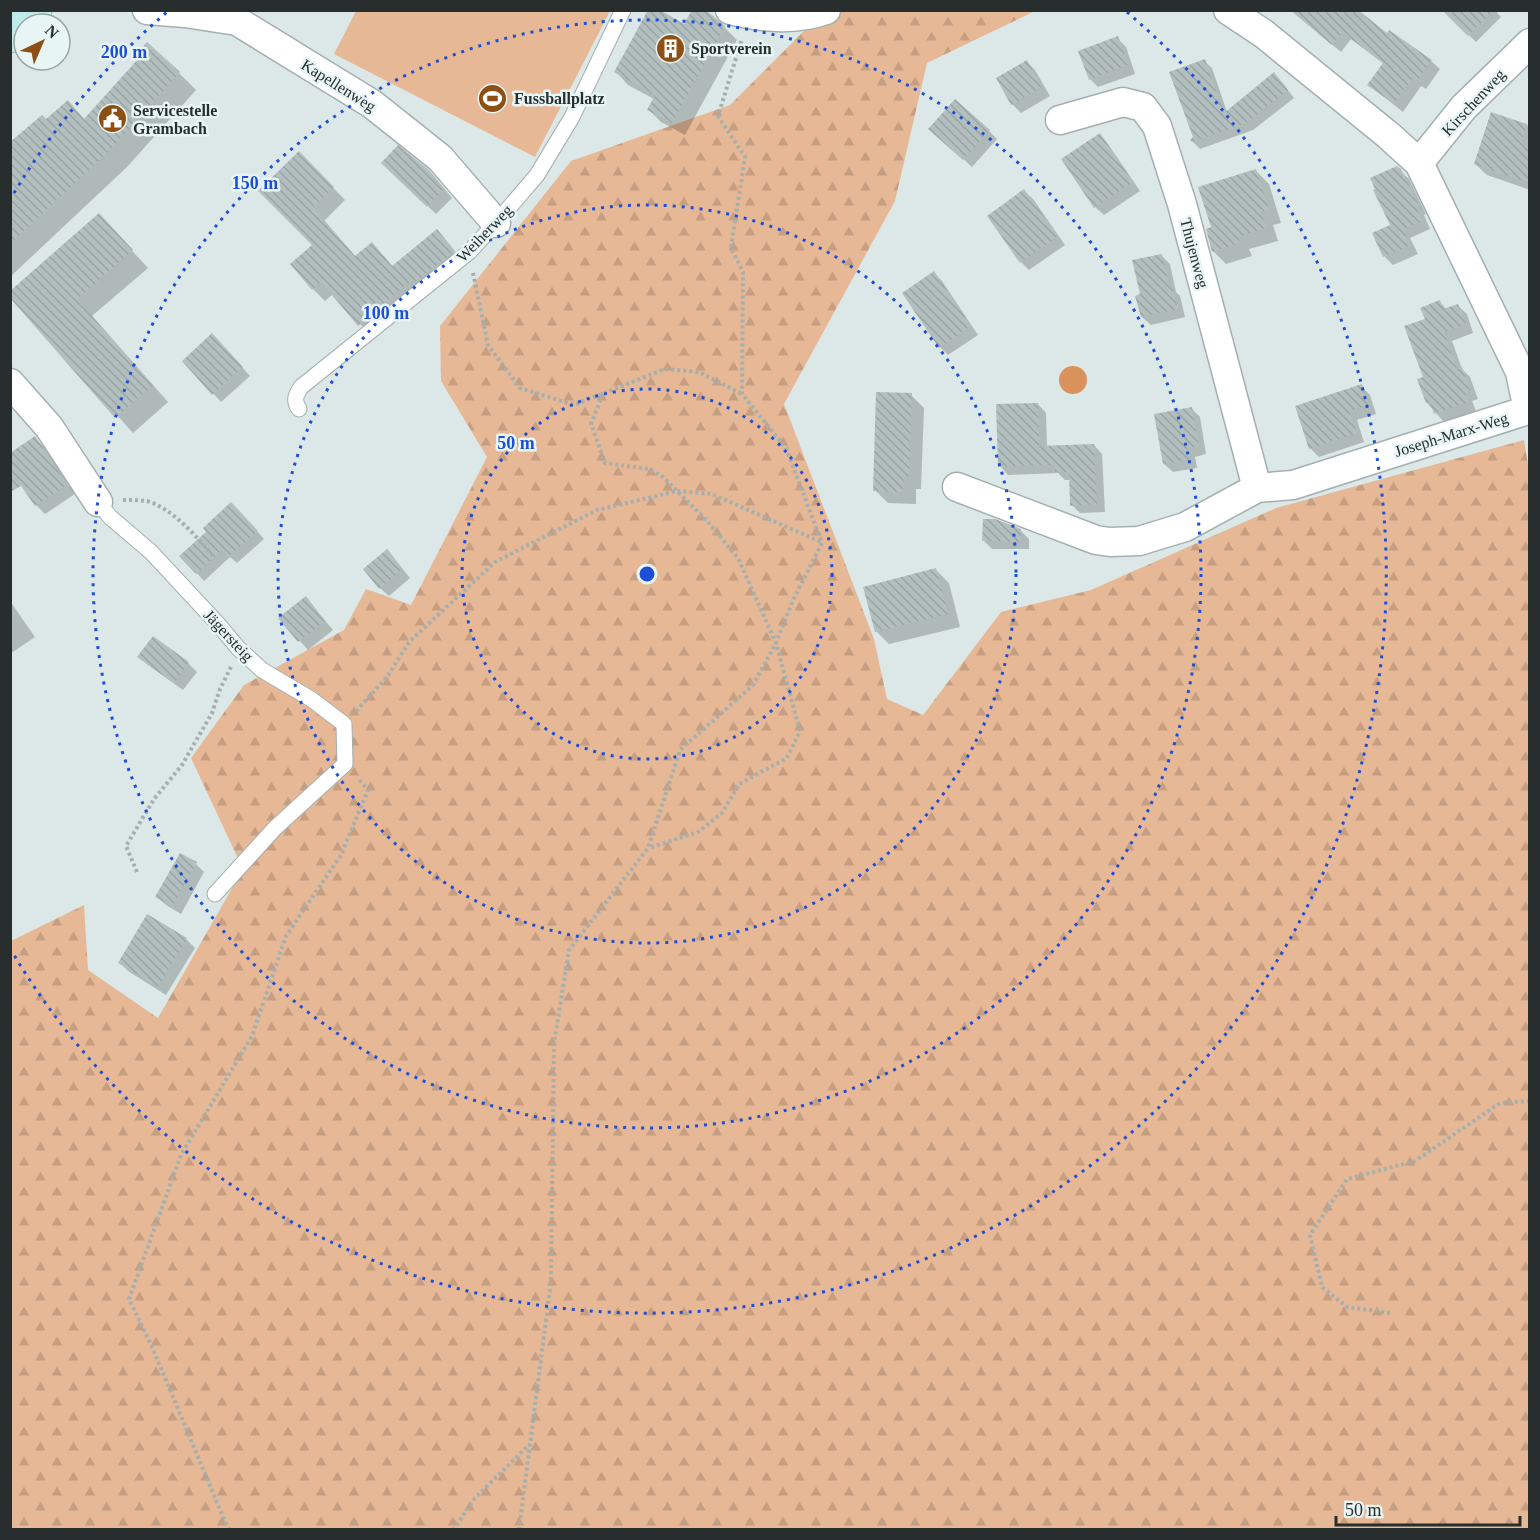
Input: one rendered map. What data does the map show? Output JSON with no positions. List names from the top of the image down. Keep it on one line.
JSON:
{"streets":{"street":["Kapellenweg","Kirschenweg","Thujenweg","Joseph-Marx-Weg","Jägersteig"],"lane":["Weiherweg"]},"crossings":[["Kapellenweg","Weiherweg"],["Kirschenweg","Joseph-Marx-Weg"],["Thujenweg","Joseph-Marx-Weg"]],"places":{"building":["Sportverein"],"sports":["Fussballplatz"],"public building":["Servicestelle Grambach"]},"scale_bar":"50 m","north":"top right","rings":["200 m","150 m","100 m","50 m"]}
